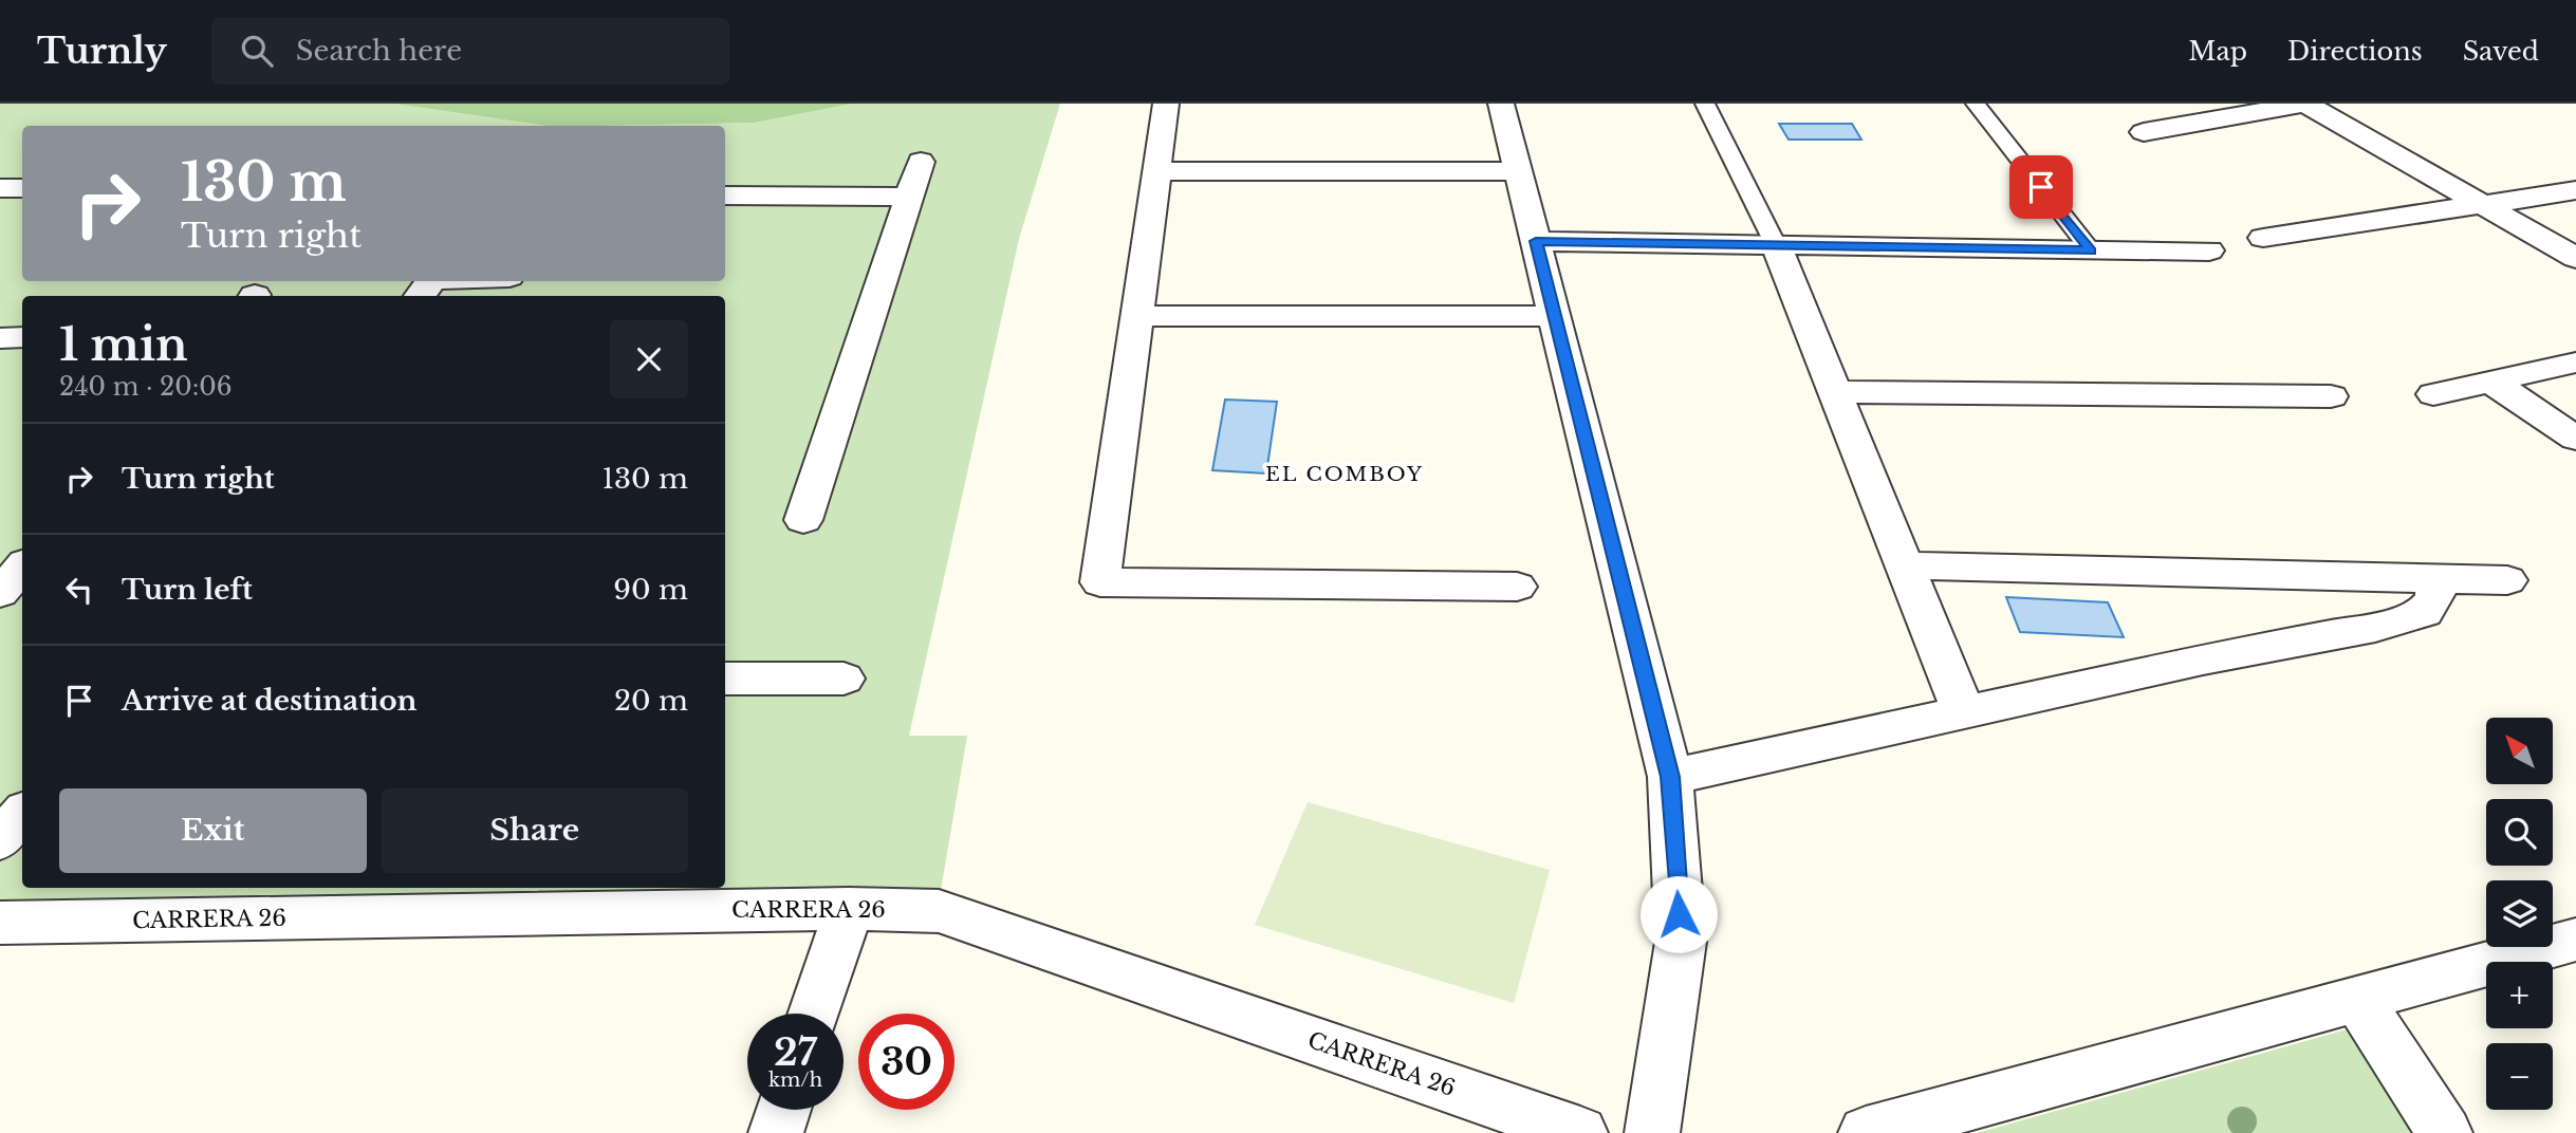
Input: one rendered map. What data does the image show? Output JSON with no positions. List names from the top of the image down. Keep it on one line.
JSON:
{"streets":{"street":["CARRERA 26"]},"districts":["EL COMBOY"],"north":"top left","page":{"header":"Turnly","search":"Search here","nav":["Map","Directions","Saved"],"turn":["130 m","Turn right"],"heading":["1 min","240 m · 20:06"],"list":[{"name":"Turn right","value":"130 m"},{"name":"Turn left","value":"90 m"},{"name":"Arrive at destination","value":"20 m"}],"map_buttons":["+","−"],"buttons":["Exit","Share"],"speed":"27 km/h","limit":"30"}}
